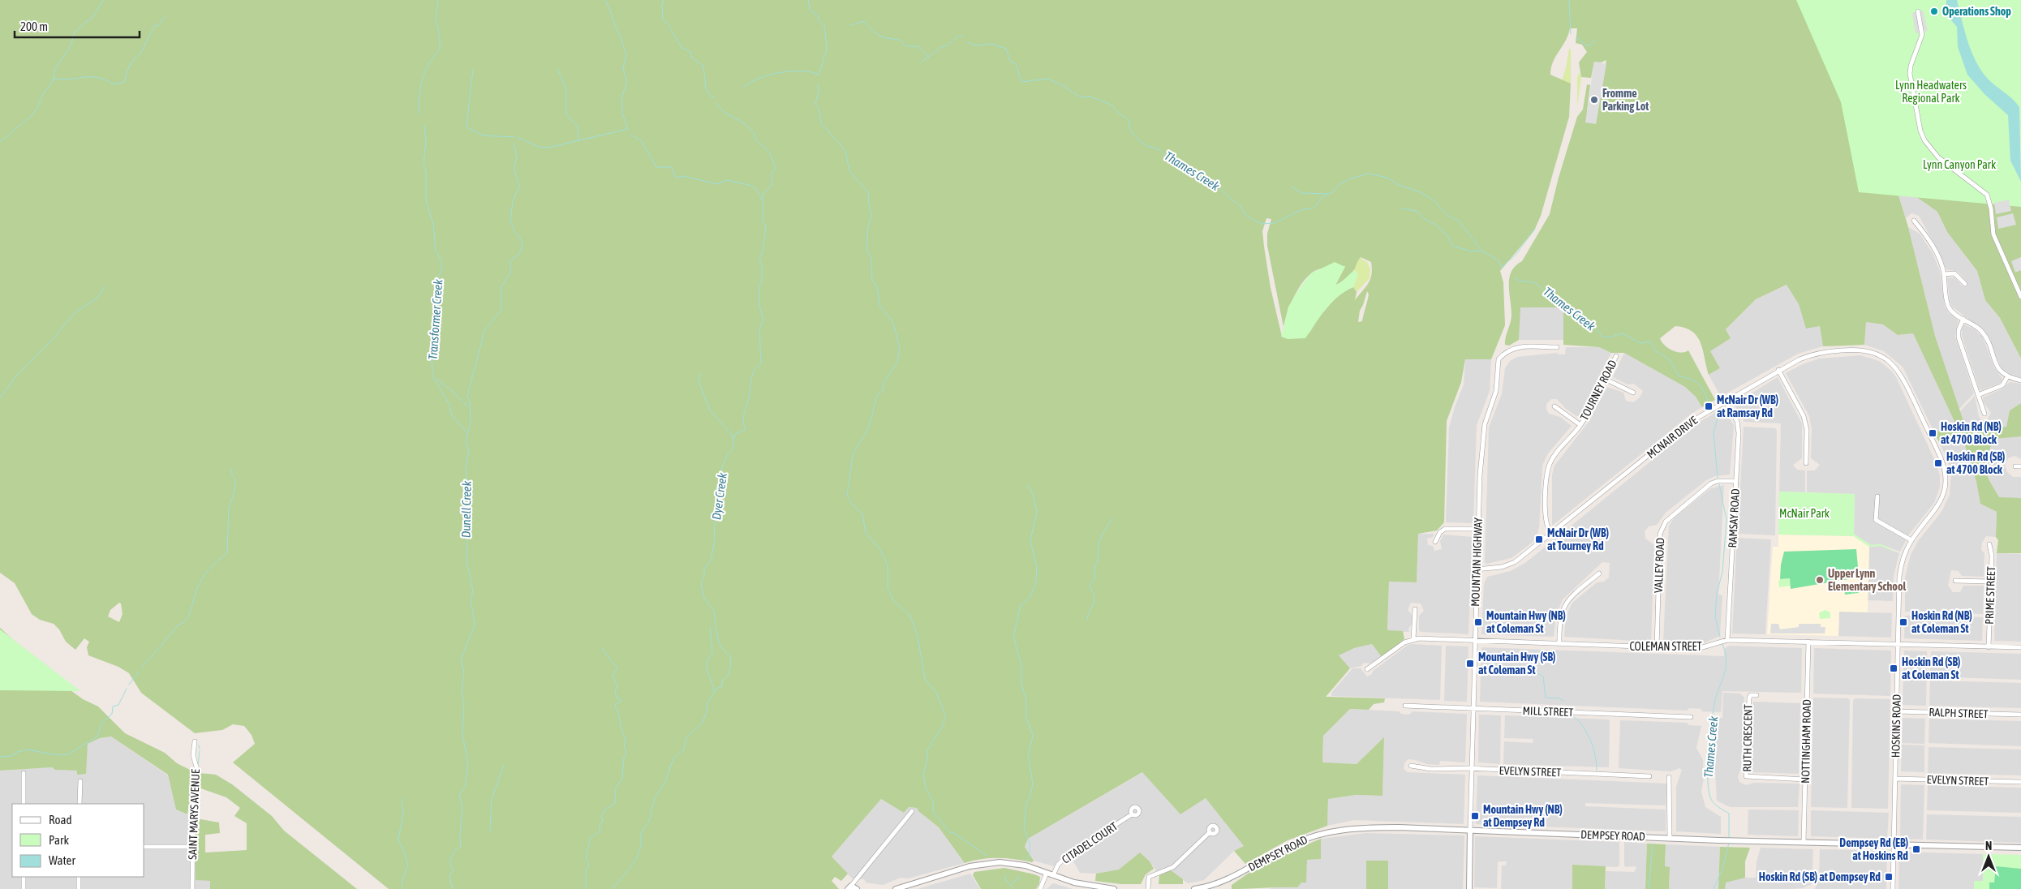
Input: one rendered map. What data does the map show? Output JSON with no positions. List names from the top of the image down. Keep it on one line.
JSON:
{"streets":{"street":["TOURNEY ROAD","MCNAIR DRIVE","RAMSAY ROAD","MOUNTAIN HIGHWAY","VALLEY ROAD","PRIME STREET","COLEMAN STREET","MILL STREET","RALPH STREET","HOSKINS ROAD","RUTH CRESCENT","NOTTINGHAM ROAD","EVELYN STREET","SAINT MARYS AVENUE","DEMPSEY ROAD","CITADEL COURT"]},"crossings":[["TOURNEY ROAD","MCNAIR DRIVE"],["MCNAIR DRIVE","RAMSAY ROAD"],["MCNAIR DRIVE","MOUNTAIN HIGHWAY"],["MCNAIR DRIVE","HOSKINS ROAD"],["RAMSAY ROAD","VALLEY ROAD"],["RAMSAY ROAD","COLEMAN STREET"],["MOUNTAIN HIGHWAY","COLEMAN STREET"],["MOUNTAIN HIGHWAY","MILL STREET"],["MOUNTAIN HIGHWAY","EVELYN STREET"],["MOUNTAIN HIGHWAY","DEMPSEY ROAD"],["VALLEY ROAD","COLEMAN STREET"],["PRIME STREET","COLEMAN STREET"],["COLEMAN STREET","HOSKINS ROAD"],["COLEMAN STREET","NOTTINGHAM ROAD"],["RALPH STREET","HOSKINS ROAD"],["HOSKINS ROAD","EVELYN STREET"],["HOSKINS ROAD","DEMPSEY ROAD"],["RUTH CRESCENT","NOTTINGHAM ROAD"],["NOTTINGHAM ROAD","DEMPSEY ROAD"]],"water":["Thames Creek","Transformer Creek","Dyer Creek","Dunell Creek"],"parks":["Lynn Headwaters Regional Park","Lynn Canyon Park","McNair Park"],"places":{"other":["Operations Shop","Fromme Parking Lot","Upper Lynn Elementary School"],"transit":["McNair Dr (WB) at Ramsay Rd","Hoskin Rd (NB) at 4700 Block","Hoskin Rd (SB) at 4700 Block","McNair Dr (WB) at Tourney Rd","Mountain Hwy (NB) at Coleman St","Hoskin Rd (NB) at Coleman St","Mountain Hwy (SB) at Coleman St","Hoskin Rd (SB) at Coleman St","Mountain Hwy (NB) at Dempsey Rd","Dempsey Rd (EB) at Hoskins Rd","Hoskin Rd (SB) at Dempsey Rd"]},"legend":["Road","Park","Water"],"scale_bar":"200 m","north":"top"}
